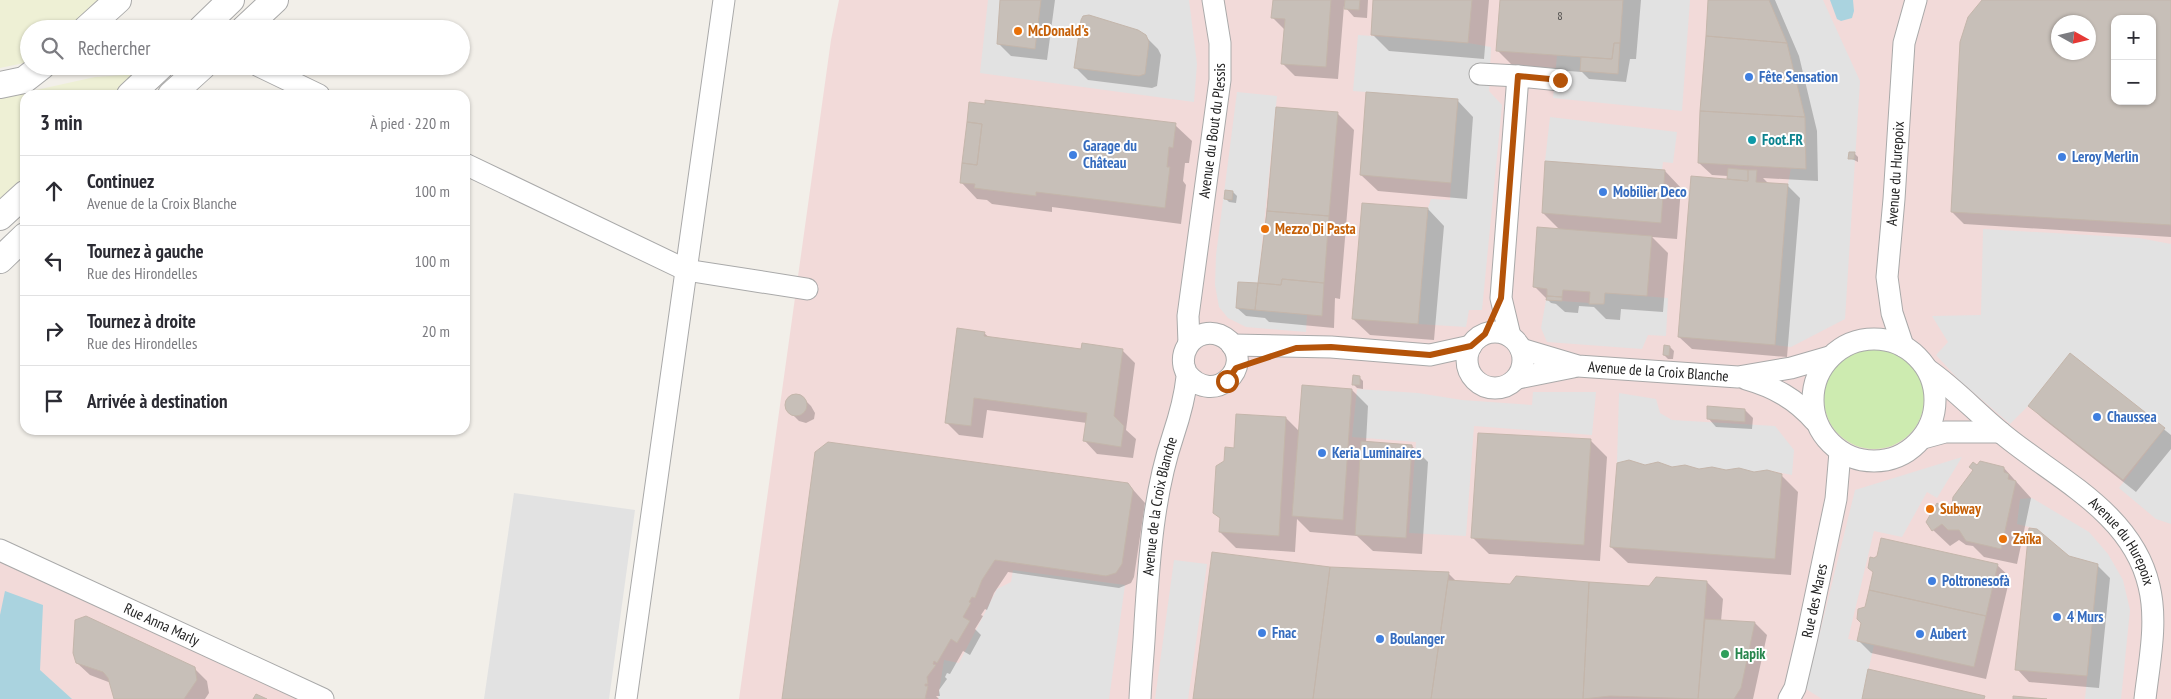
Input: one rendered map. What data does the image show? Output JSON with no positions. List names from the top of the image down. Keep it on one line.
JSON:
{"streets":{"street":["Avenue du Bout du Plessis","Avenue du Hurepoix","Avenue de la Croix Blanche","Rue des Mares","Rue Anna Marly"]},"crossings":[["Avenue du Bout du Plessis","Avenue de la Croix Blanche"],["Avenue du Hurepoix","Avenue de la Croix Blanche"],["Avenue du Hurepoix","Rue des Mares"],["Avenue de la Croix Blanche","Rue des Mares"]],"places":["McDonald's","Fête Sensation","Foot.FR","Garage du Château","Leroy Merlin","Mobilier Deco","Mezzo Di Pasta","Chaussea","Keria Luminaires","Subway","Zaïka","Poltronesofà","4 Murs","Fnac","Aubert","Boulanger","Hapik"],"house_numbers":["8"],"north":"right","page":{"map_buttons":["+","−"],"search":"Rechercher","heading":["3 min","À pied · 220 m"],"list":[["Continuez","Avenue de la Croix Blanche","100 m"],["Tournez à gauche","Rue des Hirondelles","100 m"],["Tournez à droite","Rue des Hirondelles","20 m"],"Arrivée à destination"]}}
